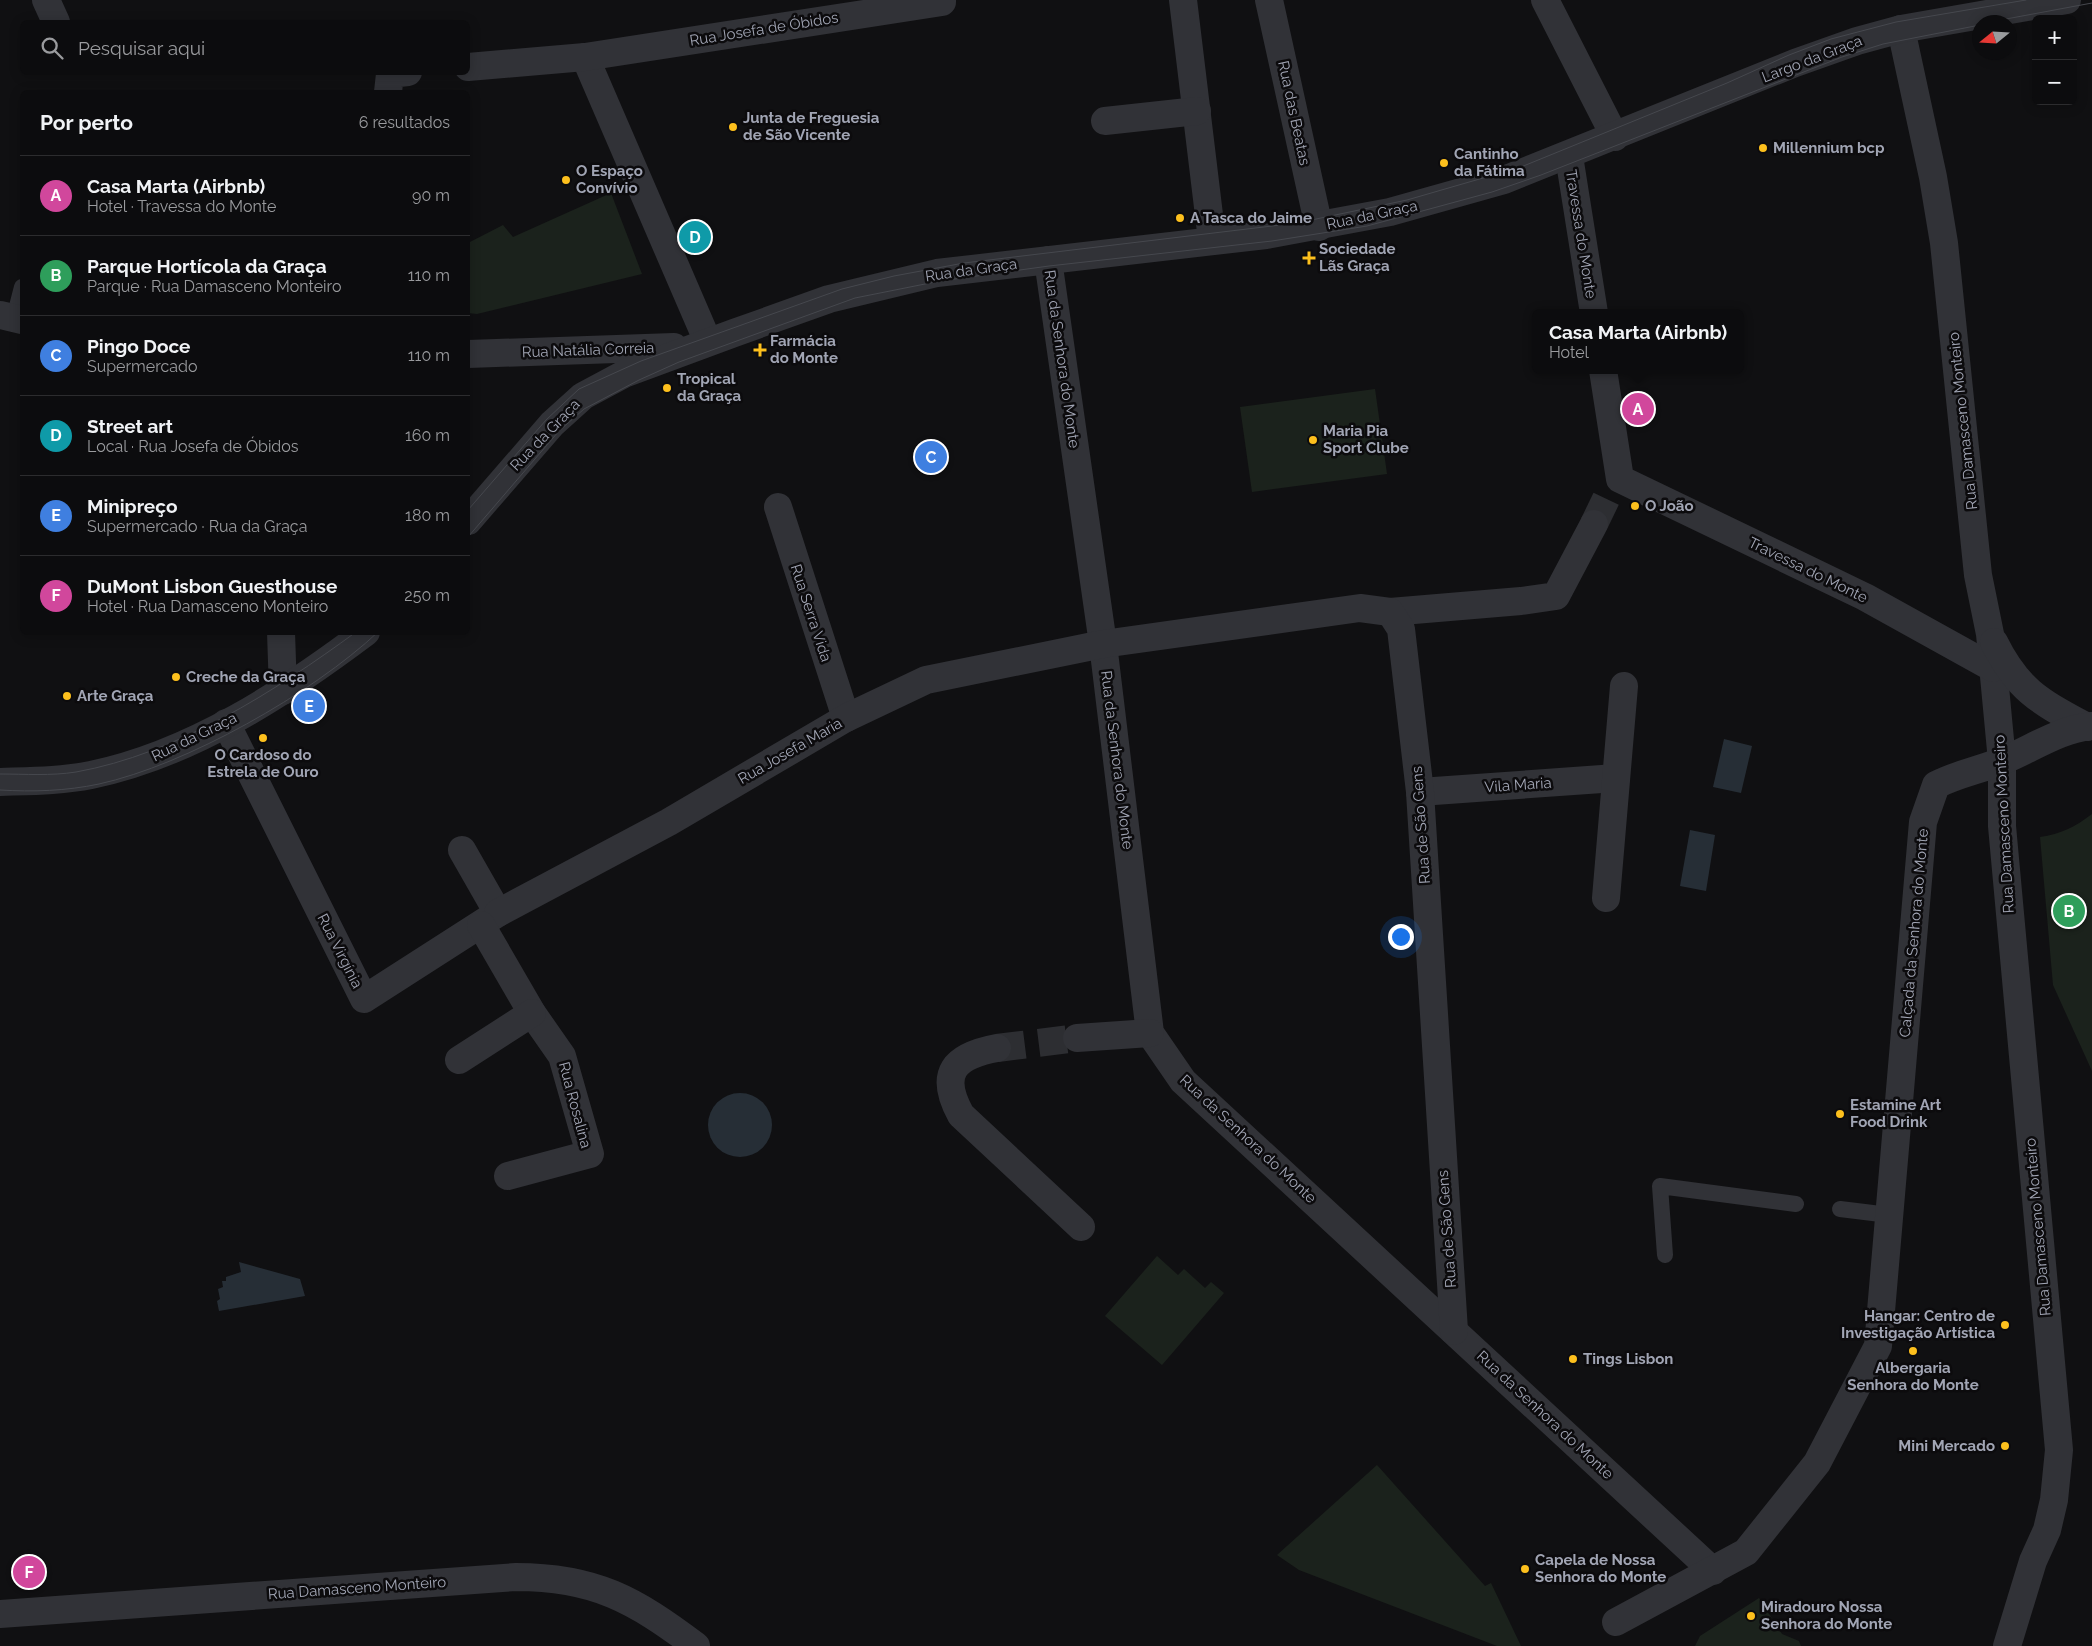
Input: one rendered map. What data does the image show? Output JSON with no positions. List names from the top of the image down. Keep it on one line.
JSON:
{"streets":{"street":["Rua Josefa de Óbidos","Largo da Graça","Rua das Beatas","Rua da Graça","Travessa do Monte","Rua Natália Correia","Rua da Senhora do Monte","Rua Damasceno Monteiro","Rua Serra Vida","Rua Josefa Maria","Vila Maria","Rua de São Gens","Calçada da Senhora do Monte","Rua Virgínia","Rua Rosalina"]},"crossings":[["Largo da Graça","Rua da Graça"],["Largo da Graça","Travessa do Monte"],["Largo da Graça","Rua Damasceno Monteiro"],["Rua das Beatas","Rua da Graça"],["Rua da Graça","Travessa do Monte"],["Rua da Graça","Rua Natália Correia"],["Rua da Graça","Rua da Senhora do Monte"],["Rua da Graça","Rua Virgínia"],["Travessa do Monte","Rua Damasceno Monteiro"],["Rua da Senhora do Monte","Rua Josefa Maria"],["Rua da Senhora do Monte","Rua de São Gens"],["Rua da Senhora do Monte","Calçada da Senhora do Monte"],["Rua Damasceno Monteiro","Calçada da Senhora do Monte"],["Rua Serra Vida","Rua Josefa Maria"],["Rua Josefa Maria","Rua Virgínia"],["Rua Josefa Maria","Rua Rosalina"],["Vila Maria","Rua de São Gens"],["Rua Virgínia","Rua Rosalina"]],"places":{"other":["Junta de Freguesia de São Vicente","Millennium bcp","Cantinho da Fátima","O Espaço Convívio","A Tasca do Jaime","Tropical da Graça","Maria Pia Sport Clube","O João","Creche da Graça","Arte Graça","O Cardoso do Estrela de Ouro","Estamine Art Food Drink","Hangar: Centro de Investigação Artística","Albergaria Senhora do Monte","Tings Lisbon","Mini Mercado","Capela de Nossa Senhora do Monte","Miradouro Nossa Senhora do Monte"],"health":["Sociedade Lãs Graça","Farmácia do Monte"]},"north":"left","page":{"map_buttons":["+","−"],"search":"Pesquisar aqui","heading":["Por perto","6 resultados"],"list":[{"mark":"A","name":"Casa Marta (Airbnb)","note":"Hotel · Travessa do Monte","value":"90 m"},{"mark":"B","name":"Parque Hortícola da Graça","note":"Parque · Rua Damasceno Monteiro","value":"110 m"},{"mark":"C","name":"Pingo Doce","note":"Supermercado","value":"110 m"},{"mark":"D","name":"Street art","note":"Local · Rua Josefa de Óbidos","value":"160 m"},{"mark":"E","name":"Minipreço","note":"Supermercado · Rua da Graça","value":"180 m"},{"mark":"F","name":"DuMont Lisbon Guesthouse","note":"Hotel · Rua Damasceno Monteiro","value":"250 m"}],"pins":["D","A","C","E","B","F"],"popup":["Casa Marta (Airbnb)","Hotel"]}}
